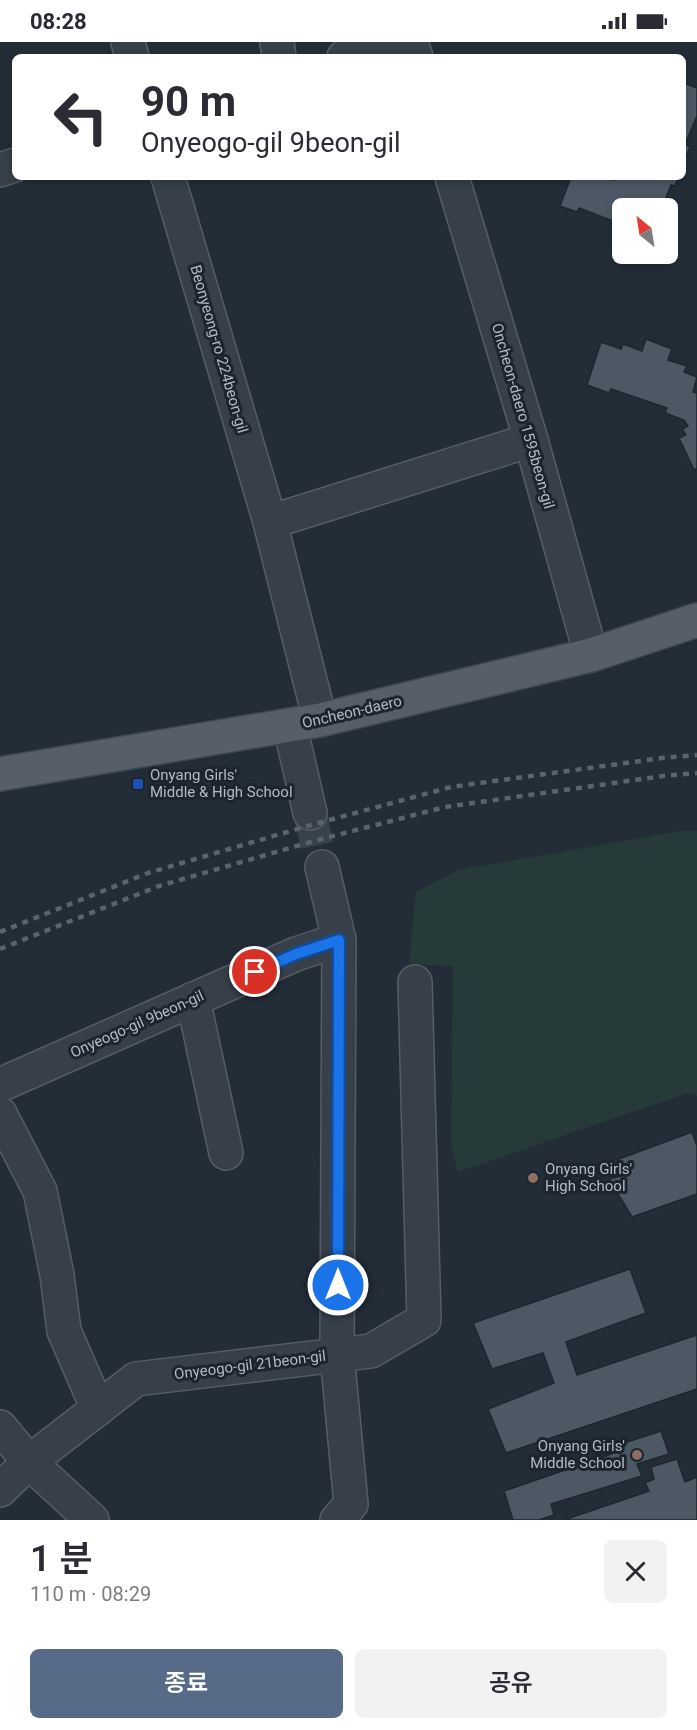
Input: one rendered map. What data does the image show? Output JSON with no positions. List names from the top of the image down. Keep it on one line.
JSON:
{"streets":{"main road":["Oncheon-daero"],"street":["Beonyeong-ro 224beon-gil","Oncheon-daero 1595beon-gil","Onyeogo-gil 9beon-gil","Onyeogo-gil 21beon-gil"]},"crossings":[["Beonyeong-ro 224beon-gil","Oncheon-daero"],["Oncheon-daero 1595beon-gil","Oncheon-daero"],["Onyeogo-gil 9beon-gil","Onyeogo-gil 21beon-gil"]],"places":{"transit":["Onyang Girls' Middle & High School"],"other":["Onyang Girls' High School","Onyang Girls' Middle School"]},"north":"top left","page":{"status":"08:28","turn":["90 m","Onyeogo-gil 9beon-gil"],"heading":["1 분","110 m · 08:29"],"buttons":["종료","공유"]}}
